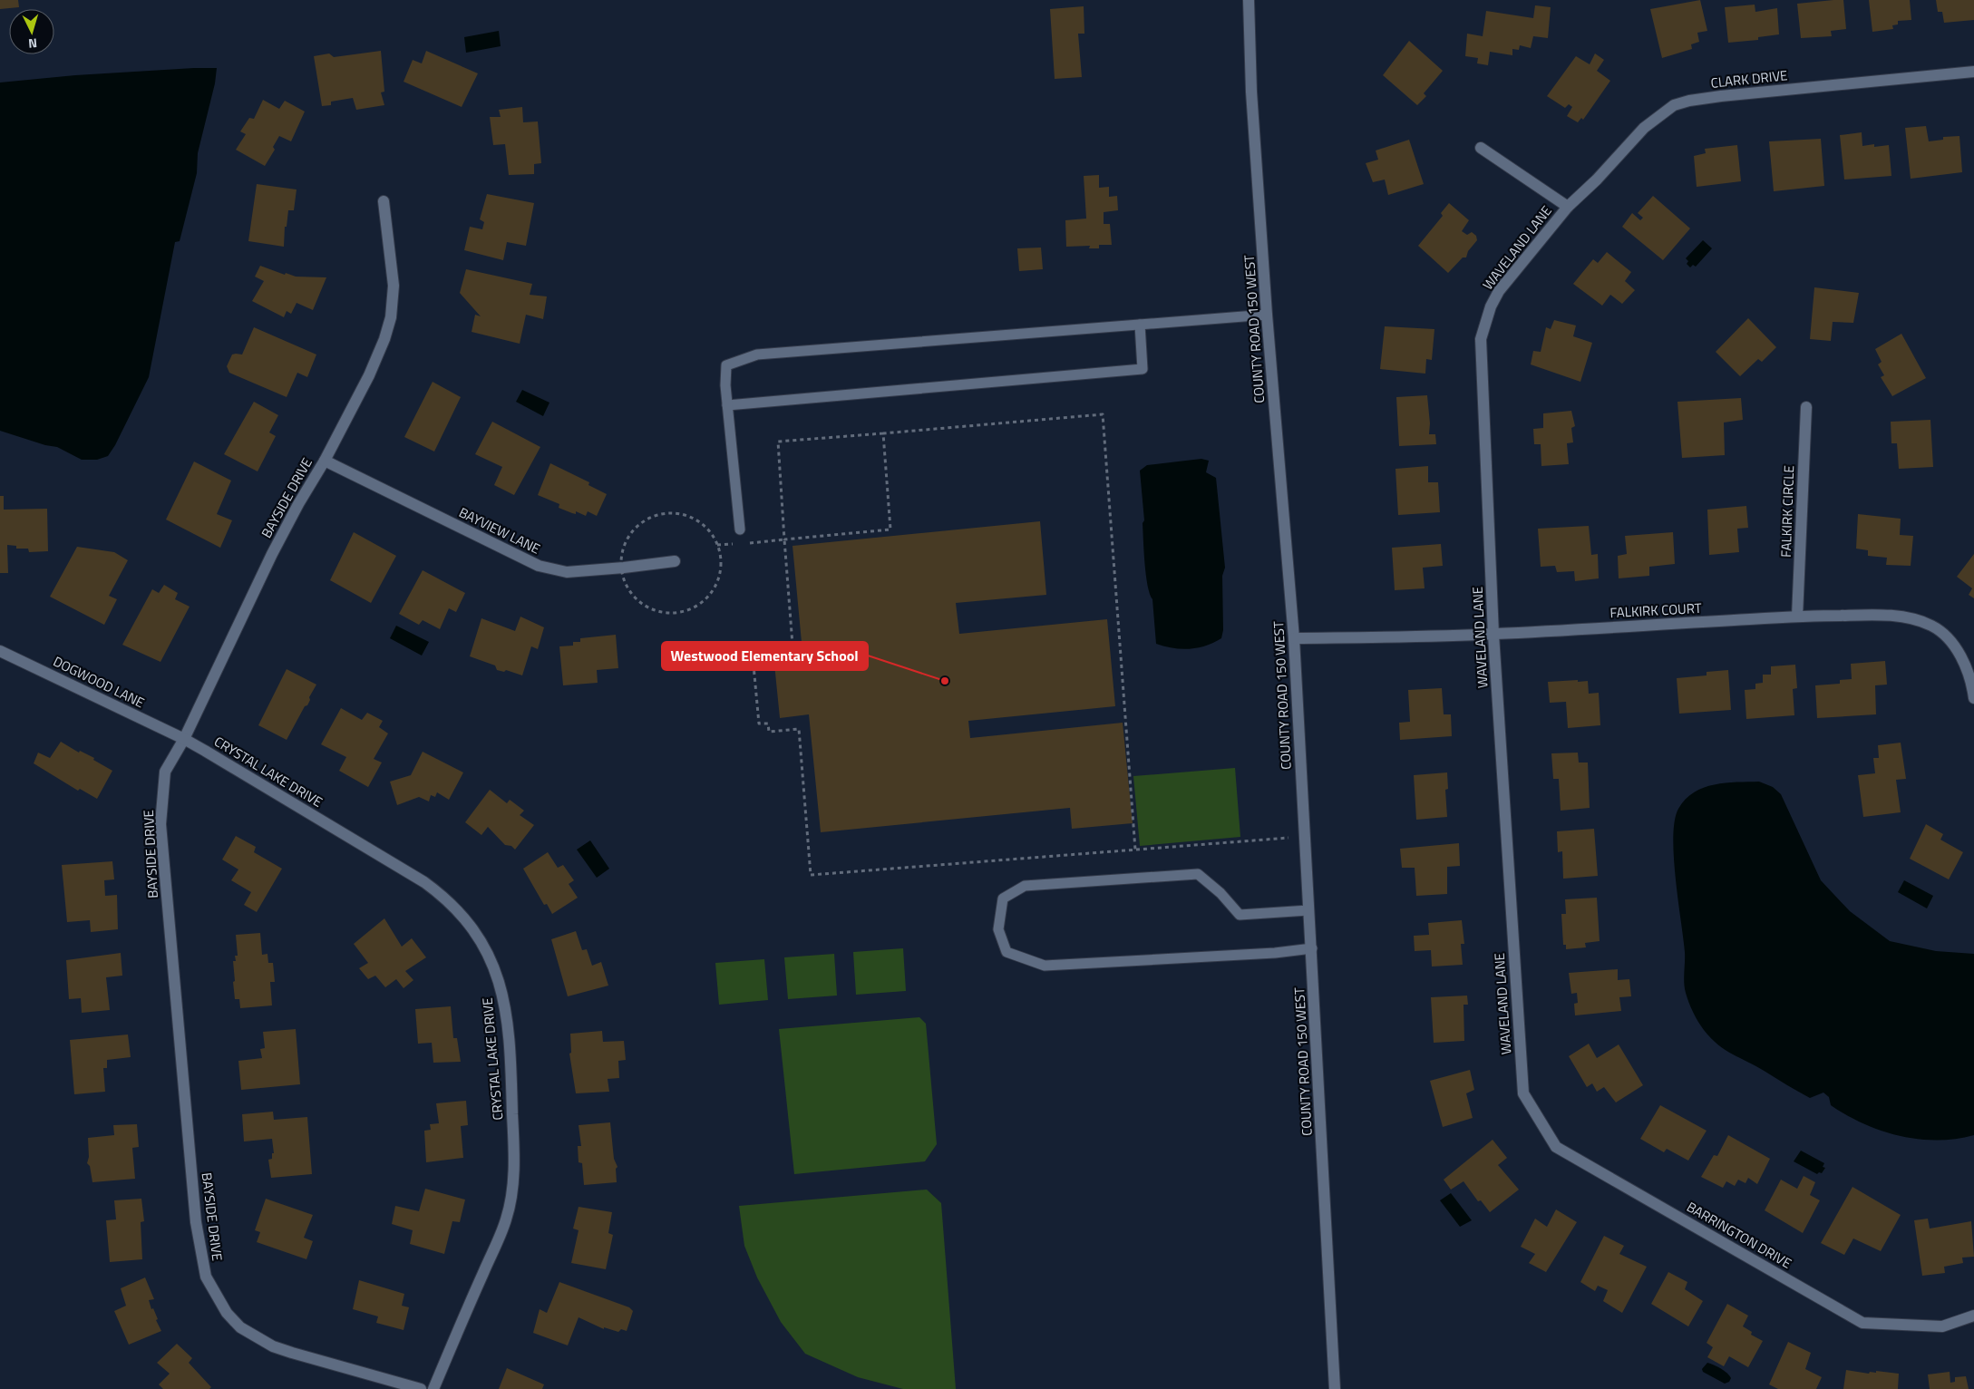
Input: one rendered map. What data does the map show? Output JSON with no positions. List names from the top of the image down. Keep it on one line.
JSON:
{"streets":{"street":["CLARK DRIVE","WAVELAND LANE","COUNTY ROAD 150 WEST","BAYSIDE DRIVE","FALKIRK CIRCLE","BAYVIEW LANE","FALKIRK COURT","DOGWOOD LANE","CRYSTAL LAKE DRIVE","BARRINGTON DRIVE"]},"crossings":[["CLARK DRIVE","WAVELAND LANE"],["WAVELAND LANE","FALKIRK COURT"],["WAVELAND LANE","BARRINGTON DRIVE"],["COUNTY ROAD 150 WEST","FALKIRK COURT"],["BAYSIDE DRIVE","BAYVIEW LANE"],["BAYSIDE DRIVE","DOGWOOD LANE"],["BAYSIDE DRIVE","CRYSTAL LAKE DRIVE"],["FALKIRK CIRCLE","FALKIRK COURT"],["DOGWOOD LANE","CRYSTAL LAKE DRIVE"]],"places":["Westwood Elementary School"],"north":"bottom"}
